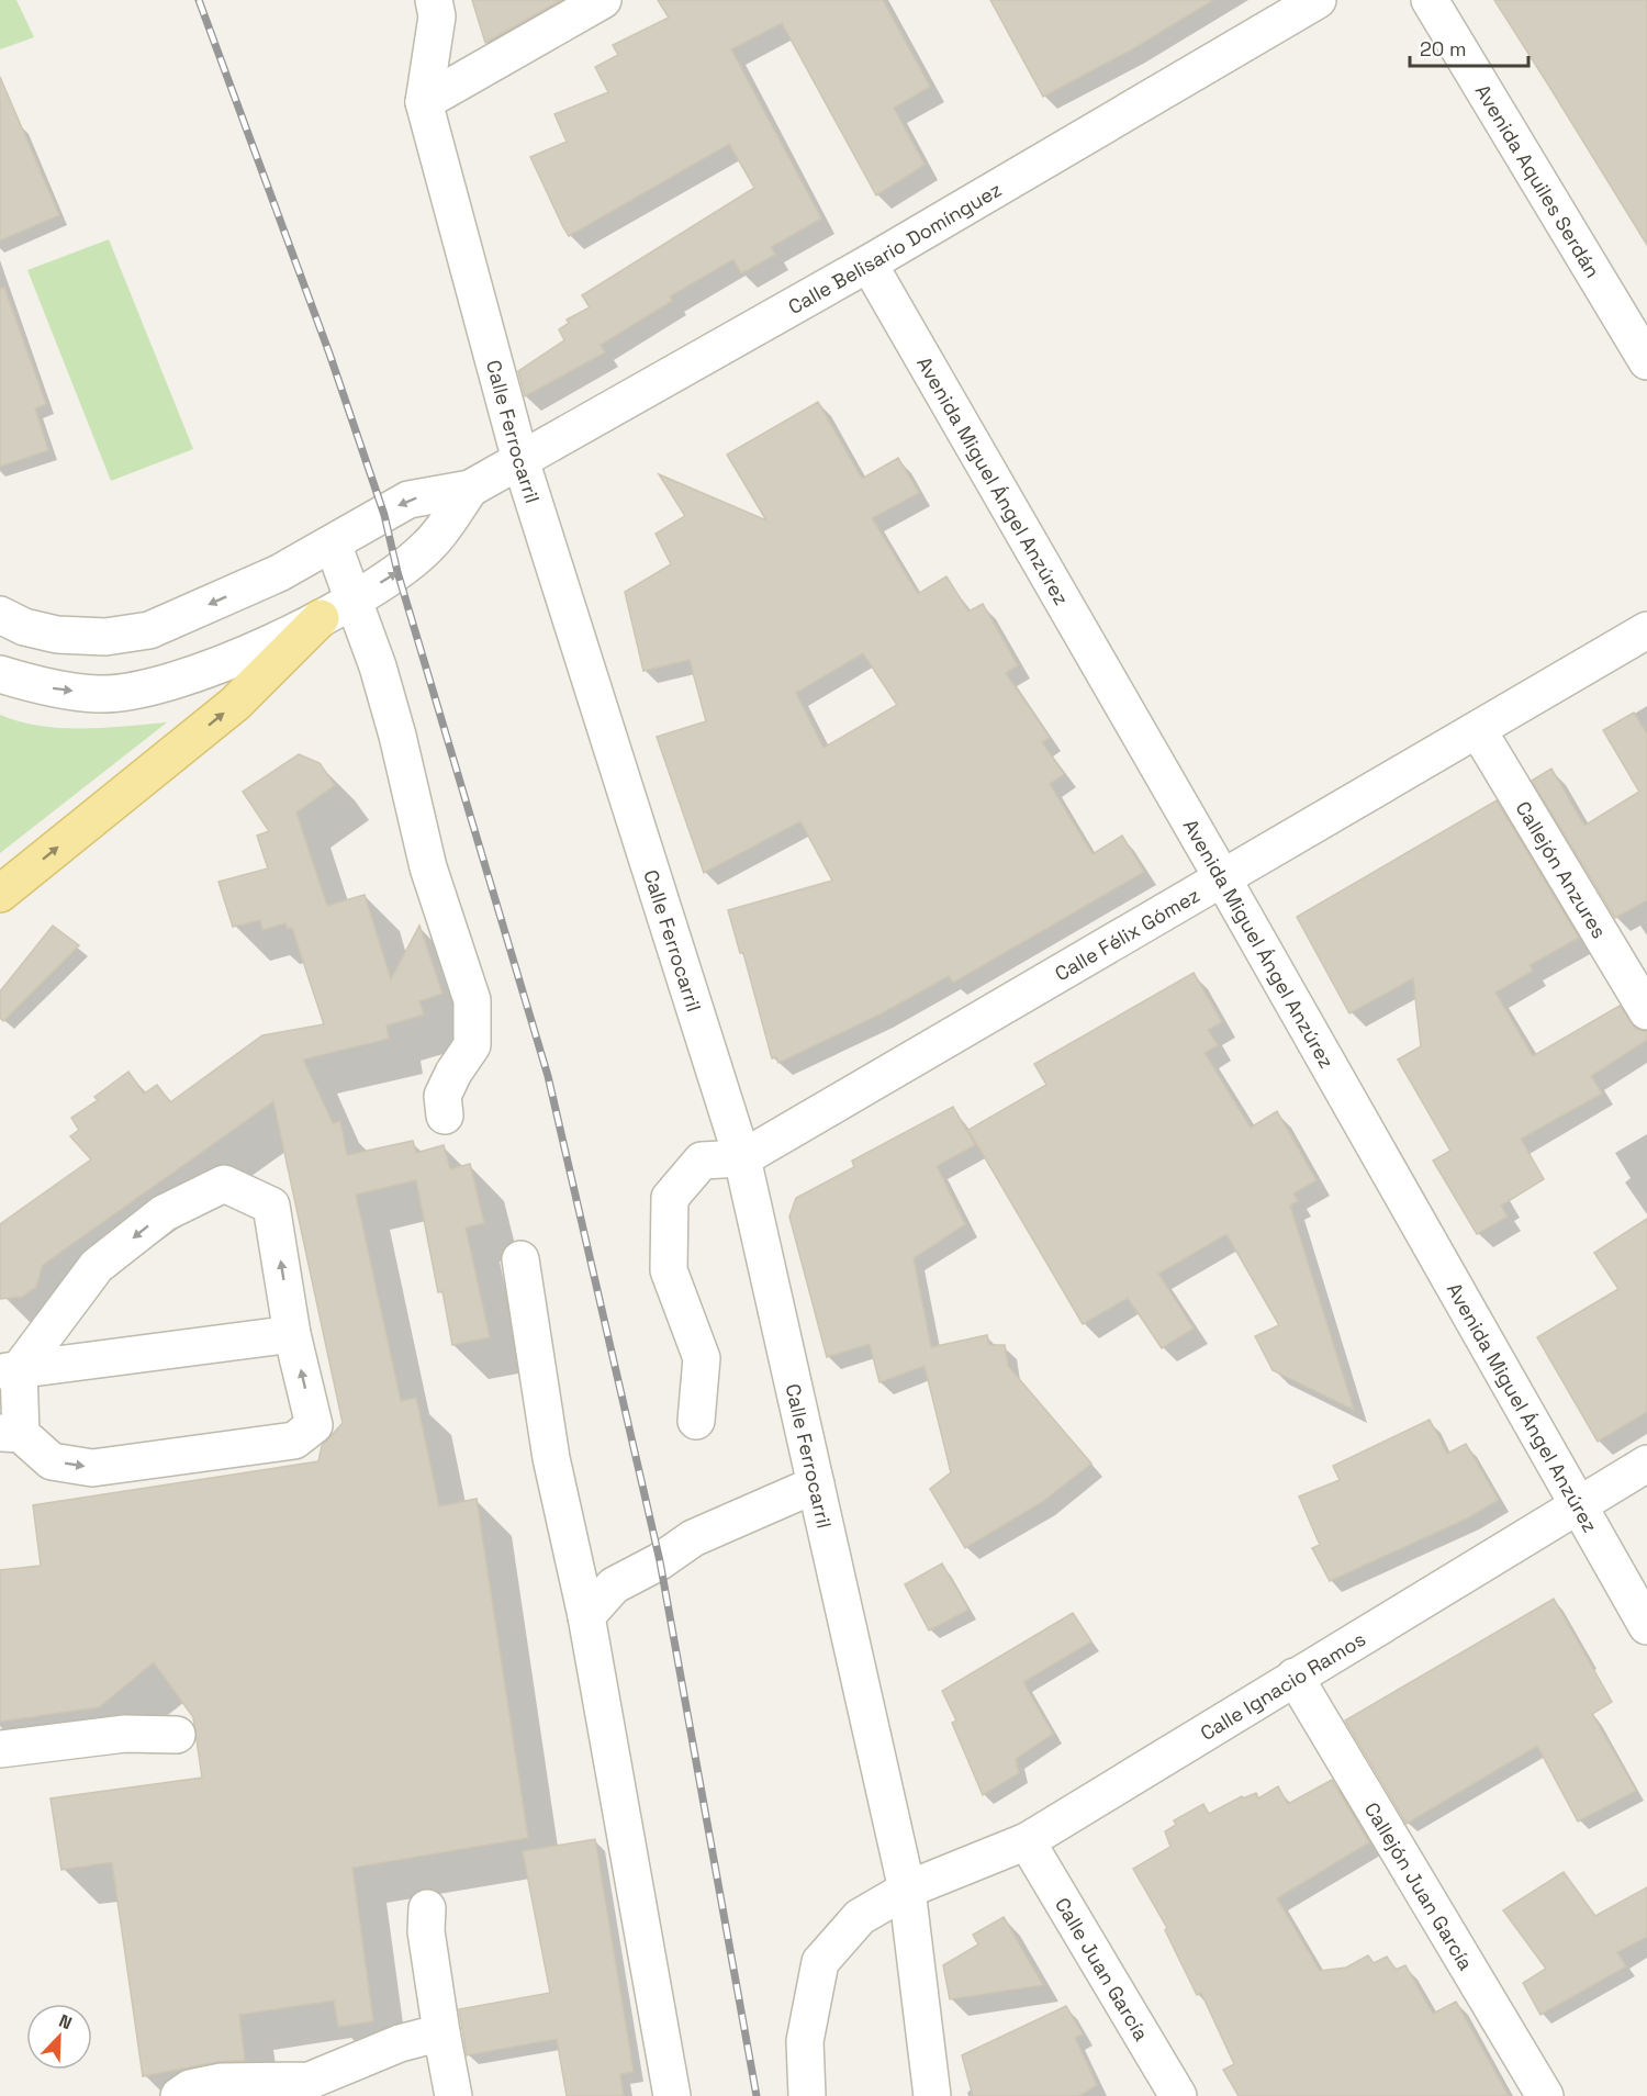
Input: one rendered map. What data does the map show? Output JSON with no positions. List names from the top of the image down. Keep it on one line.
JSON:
{"streets":{"street":["Avenida Aquiles Serdán","Calle Belisario Domínguez","Calle Ferrocarril","Avenida Miguel Ángel Anzúrez","Callejón Anzures","Calle Félix Gómez","Calle Ignacio Ramos","Callejón Juan García","Calle Juan García"]},"crossings":[["Calle Belisario Domínguez","Calle Ferrocarril"],["Calle Belisario Domínguez","Avenida Miguel Ángel Anzúrez"],["Calle Ferrocarril","Calle Félix Gómez"],["Calle Ferrocarril","Calle Ignacio Ramos"],["Avenida Miguel Ángel Anzúrez","Calle Félix Gómez"],["Avenida Miguel Ángel Anzúrez","Calle Ignacio Ramos"],["Callejón Anzures","Calle Félix Gómez"],["Calle Ignacio Ramos","Callejón Juan García"],["Calle Ignacio Ramos","Calle Juan García"]],"scale_bar":"20 m","north":"top right"}
